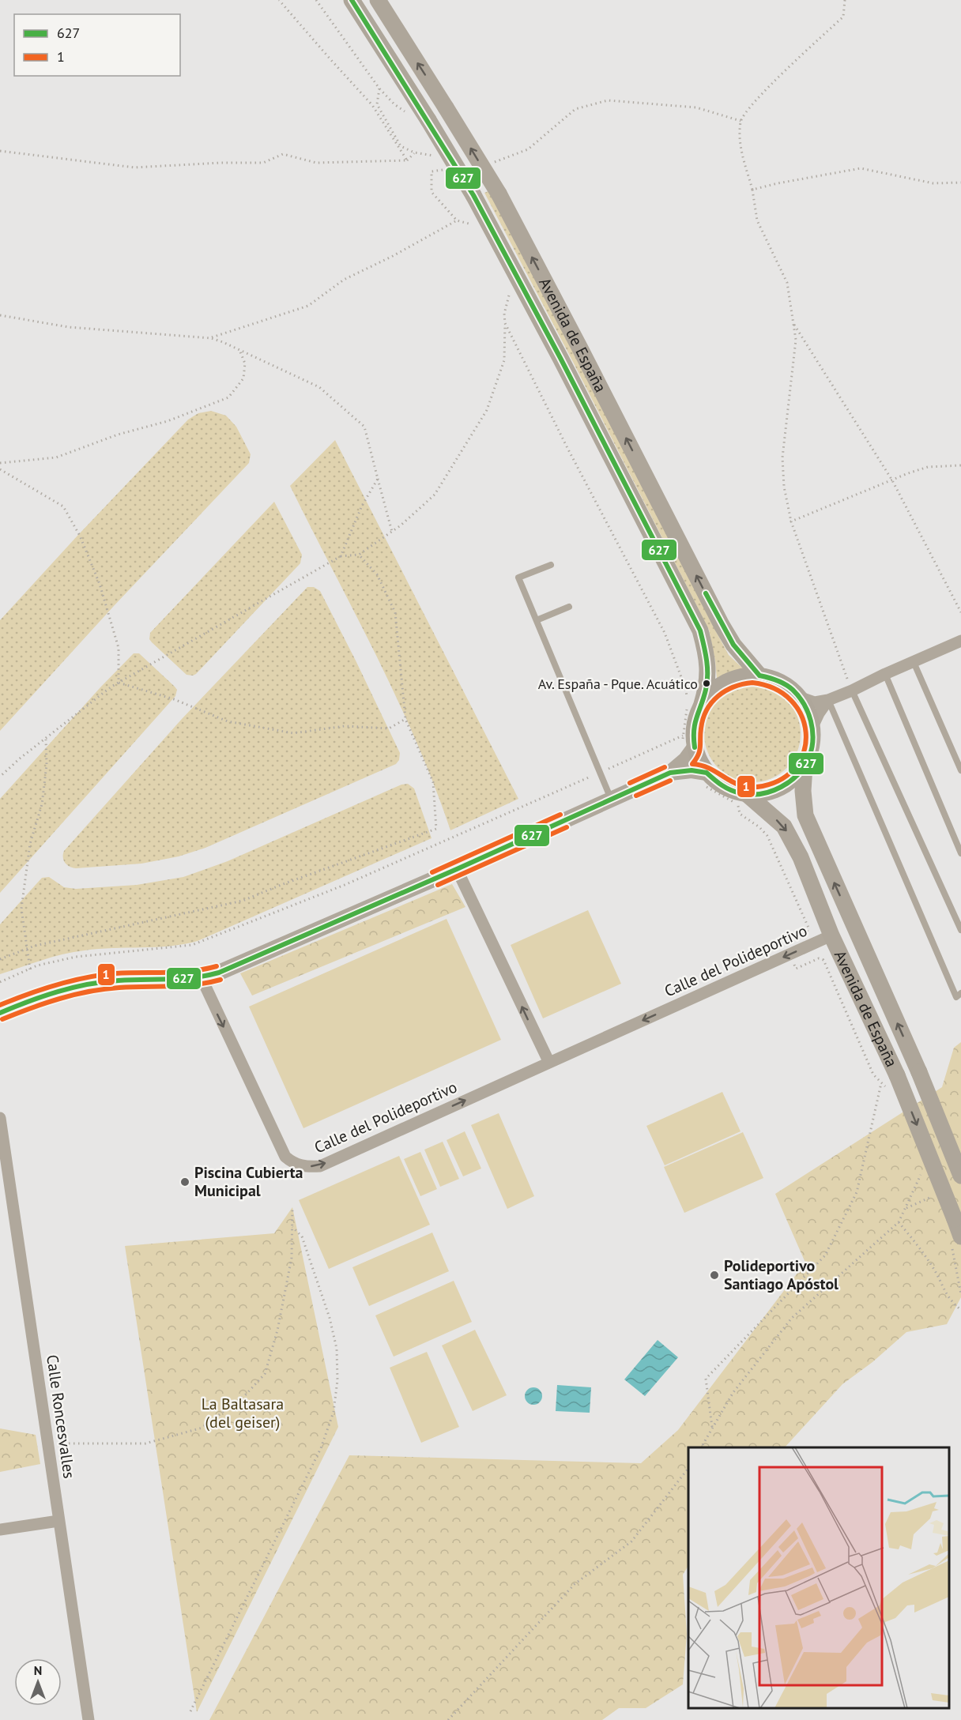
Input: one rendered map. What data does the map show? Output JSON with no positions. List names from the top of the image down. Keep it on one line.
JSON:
{"streets":{"main road":["Avenida de España"],"street":["Calle del Polideportivo","Calle Roncesvalles"]},"crossings":[["Avenida de España","Calle del Polideportivo"]],"parks":["La Baltasara (del geiser)"],"places":["Av. España - Pque. Acuático","Piscina Cubierta Municipal","Polideportivo Santiago Apóstol"],"lines":["transit line 627","transit line 1"],"legend":["627","1"],"north":"top"}
